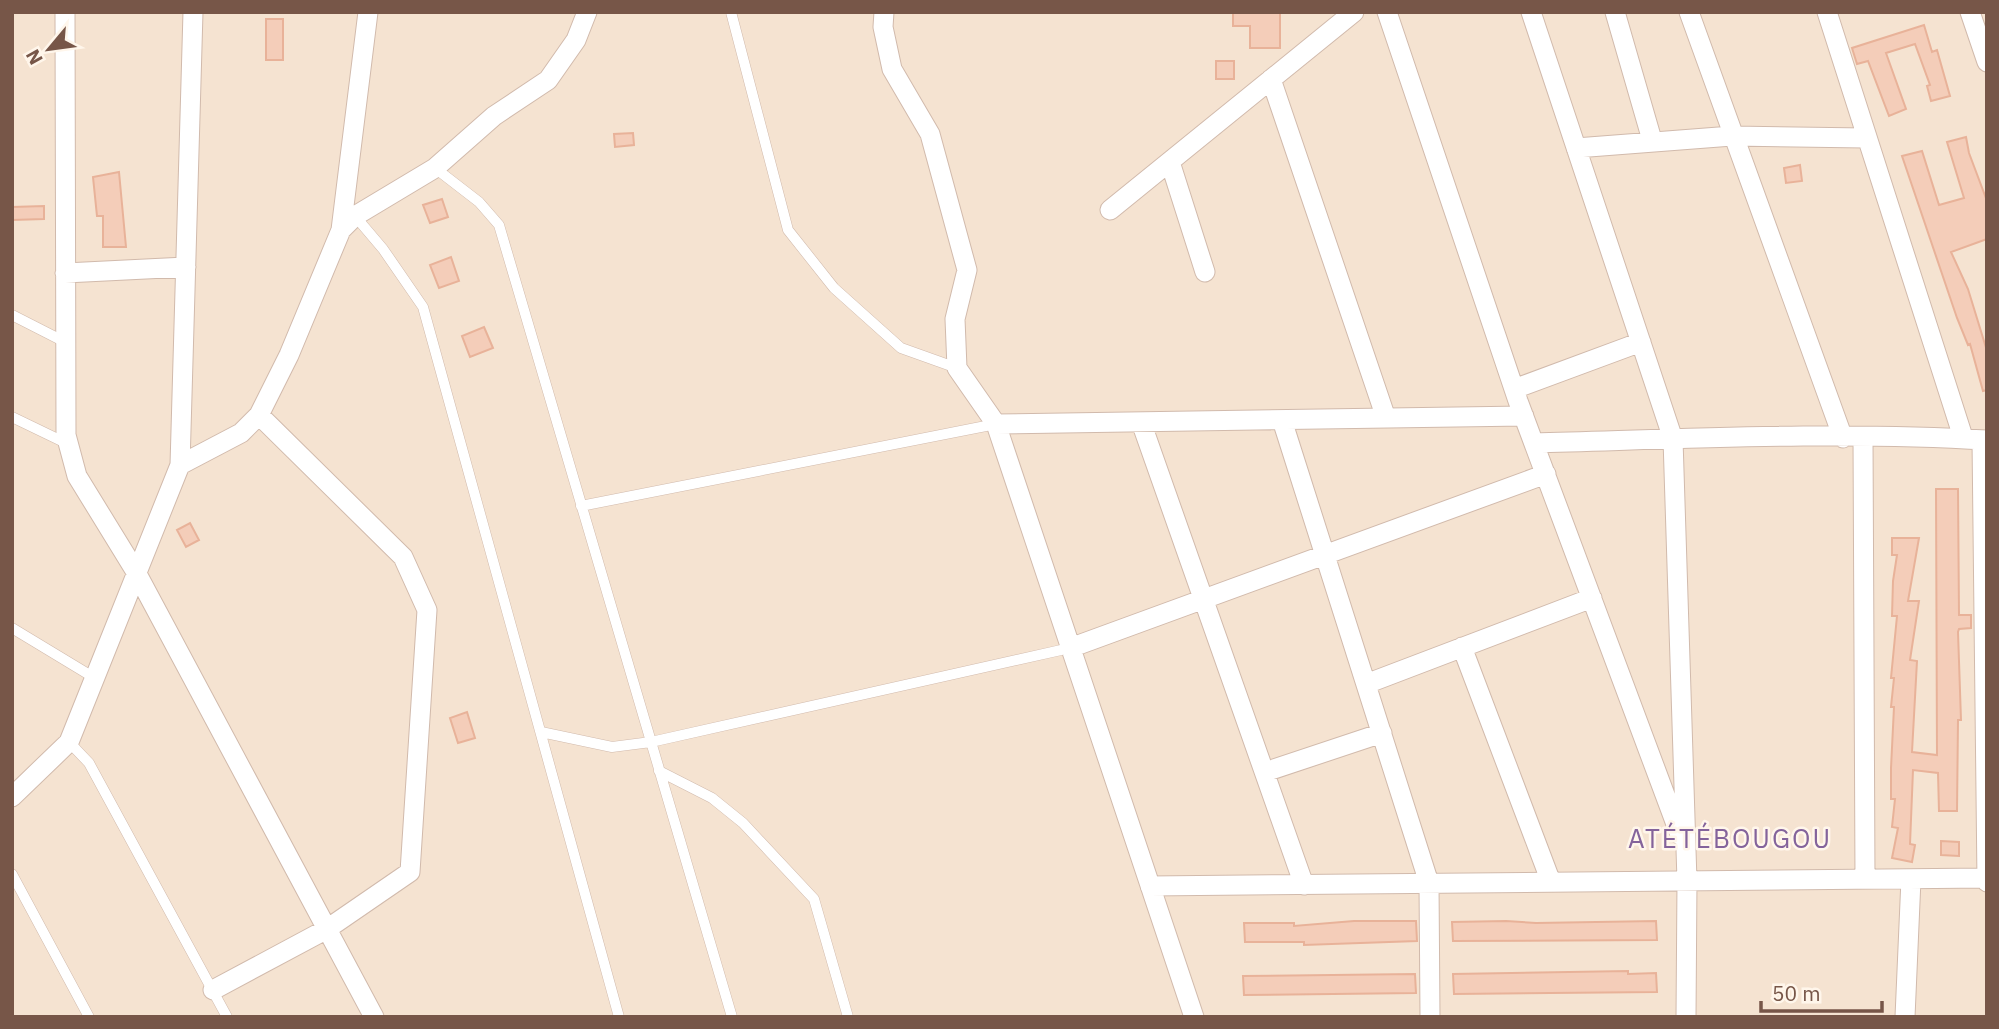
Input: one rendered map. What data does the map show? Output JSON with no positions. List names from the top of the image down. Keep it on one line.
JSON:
{"districts":["ATÉTÉBOUGOU"],"scale_bar":"50 m","north":"bottom left"}
